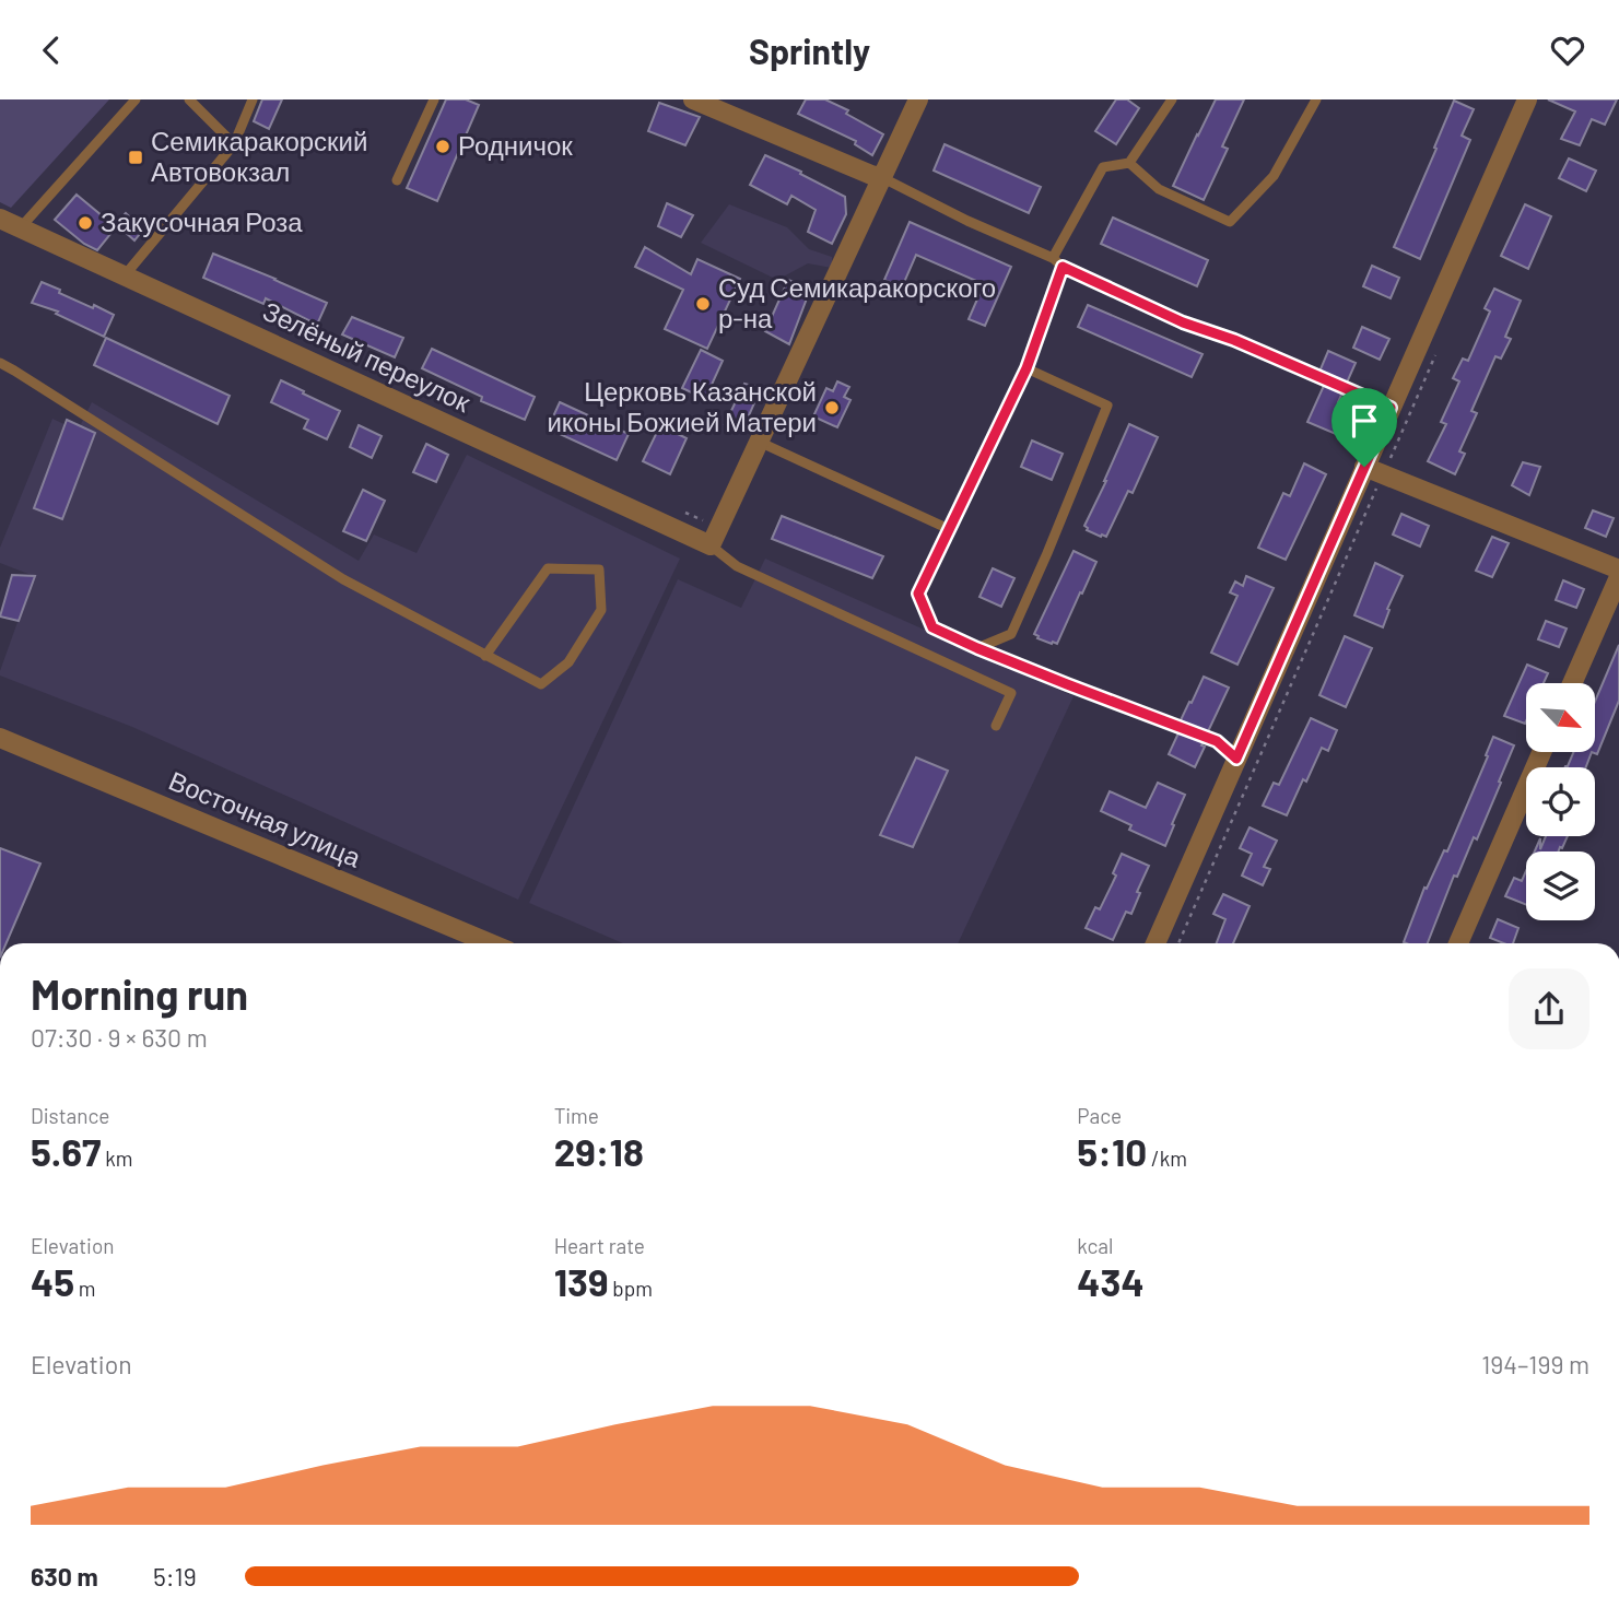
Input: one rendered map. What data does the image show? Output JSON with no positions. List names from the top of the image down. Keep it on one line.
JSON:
{"streets":{"street":["Зелёный переулок","Восточная улица"]},"places":{"other":["Родничок","Закусочная Роза","Суд Семикаракорского р-на","Церковь Казанской иконы Божией Матери"],"transit":["Семикаракорский Автовокзал"]},"north":"bottom right","page":{"header":"Sprintly","heading":["Morning run","07:30 · 9 × 630 m"],"stats":[["Distance","5.67 km"],["Time","29:18"],["Pace","5:10 /km"],["Elevation","45 m"],["Heart rate","139 bpm"],["kcal","434"]],"chart":["Elevation","194–199 m"],"list":[{"name":"630 m","note":"5:19"}]}}
